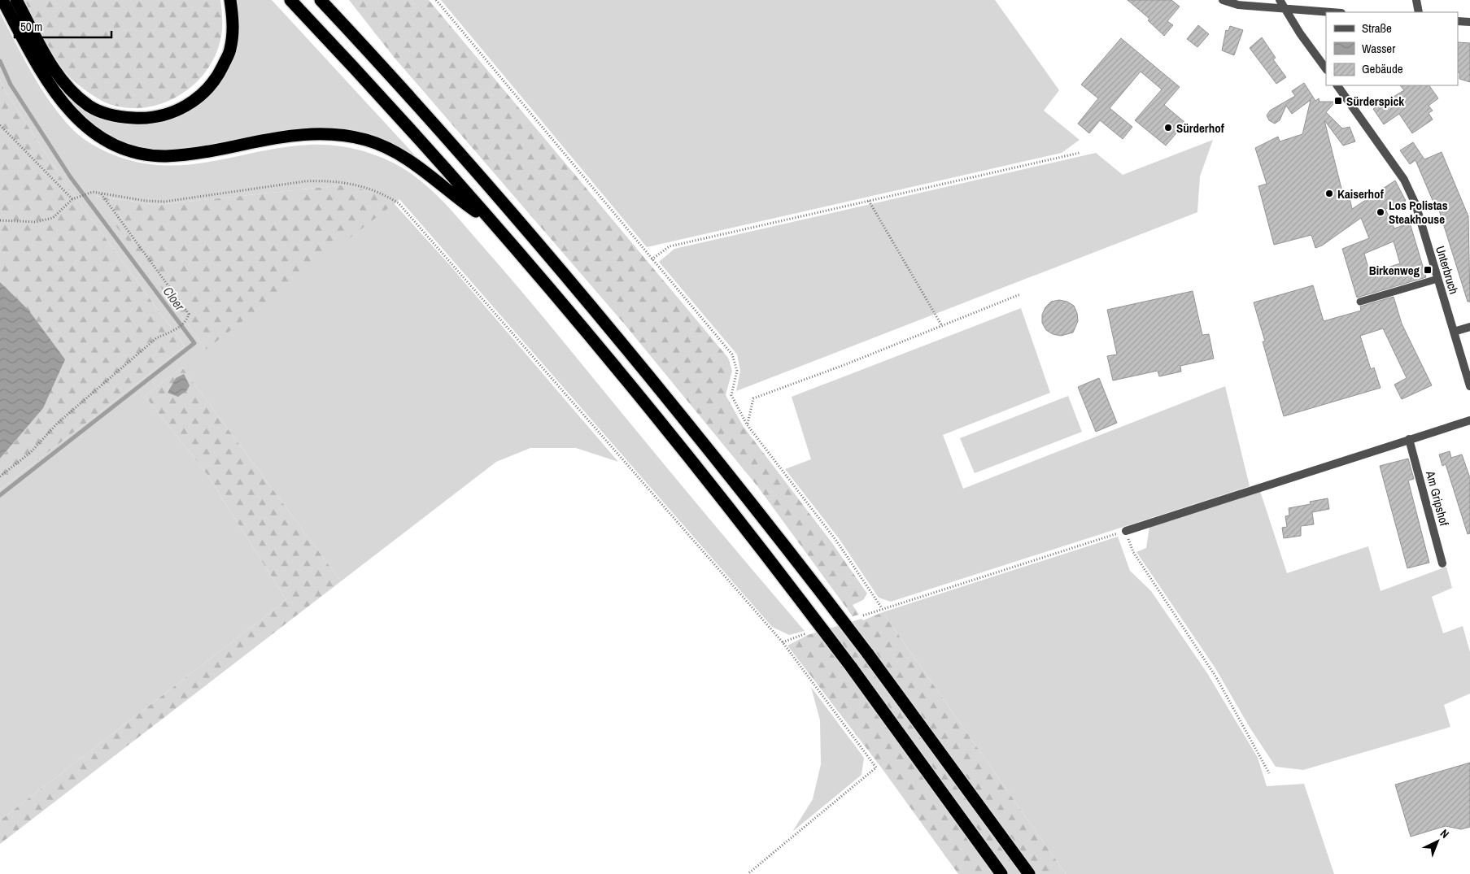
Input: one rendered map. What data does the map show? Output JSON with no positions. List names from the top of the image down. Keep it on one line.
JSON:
{"streets":{"street":["Unterbruch","Am Gripshof"]},"water":["Cloer"],"places":{"transit":["Sürderspick","Birkenweg"],"other":["Sürderhof","Kaiserhof","Los Polistas Steakhouse"]},"legend":["Straße","Wasser","Gebäude"],"scale_bar":"50 m","north":"top right"}
